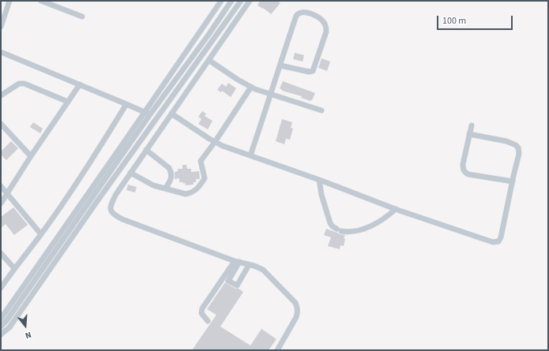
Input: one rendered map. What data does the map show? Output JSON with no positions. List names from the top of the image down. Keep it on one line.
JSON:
{"scale_bar":"100 m","north":"bottom"}
